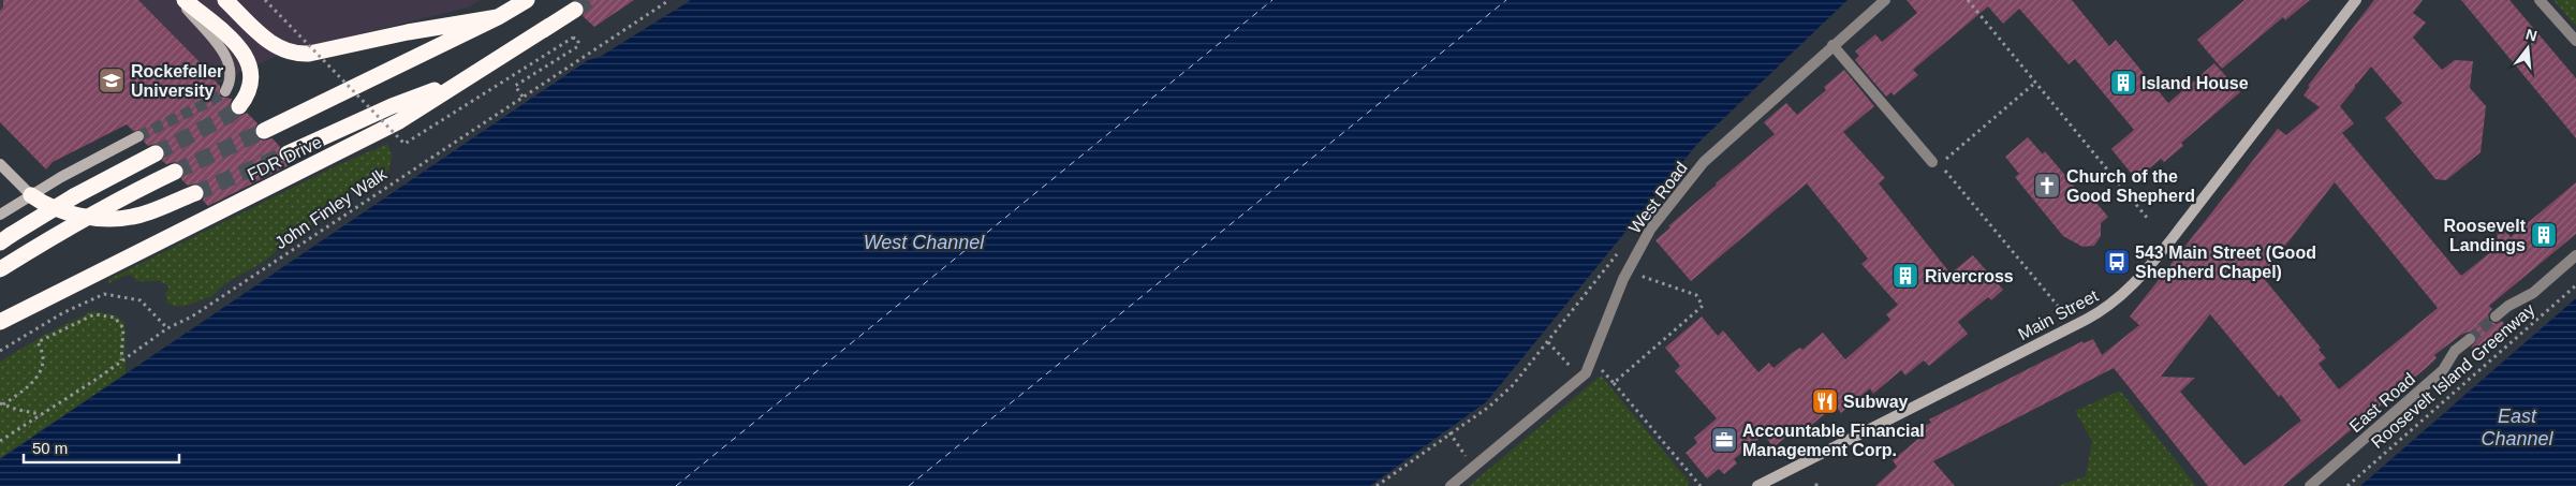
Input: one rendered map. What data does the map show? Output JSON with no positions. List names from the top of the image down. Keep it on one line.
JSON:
{"streets":{"highway":["FDR Drive"],"street":["West Road","Main Street","East Road"],"path":["John Finley Walk","Roosevelt Island Greenway"]},"water":["West Channel","East Channel"],"places":{"school or university":["Rockefeller University"],"building":["Island House","Roosevelt Landings","Rivercross"],"church":["Church of the Good Shepherd"],"bus stop":["543 Main Street (Good Shepherd Chapel)"],"restaurant":["Subway"],"office":["Accountable Financial Management Corp."]},"scale_bar":"50 m","north":"top"}
